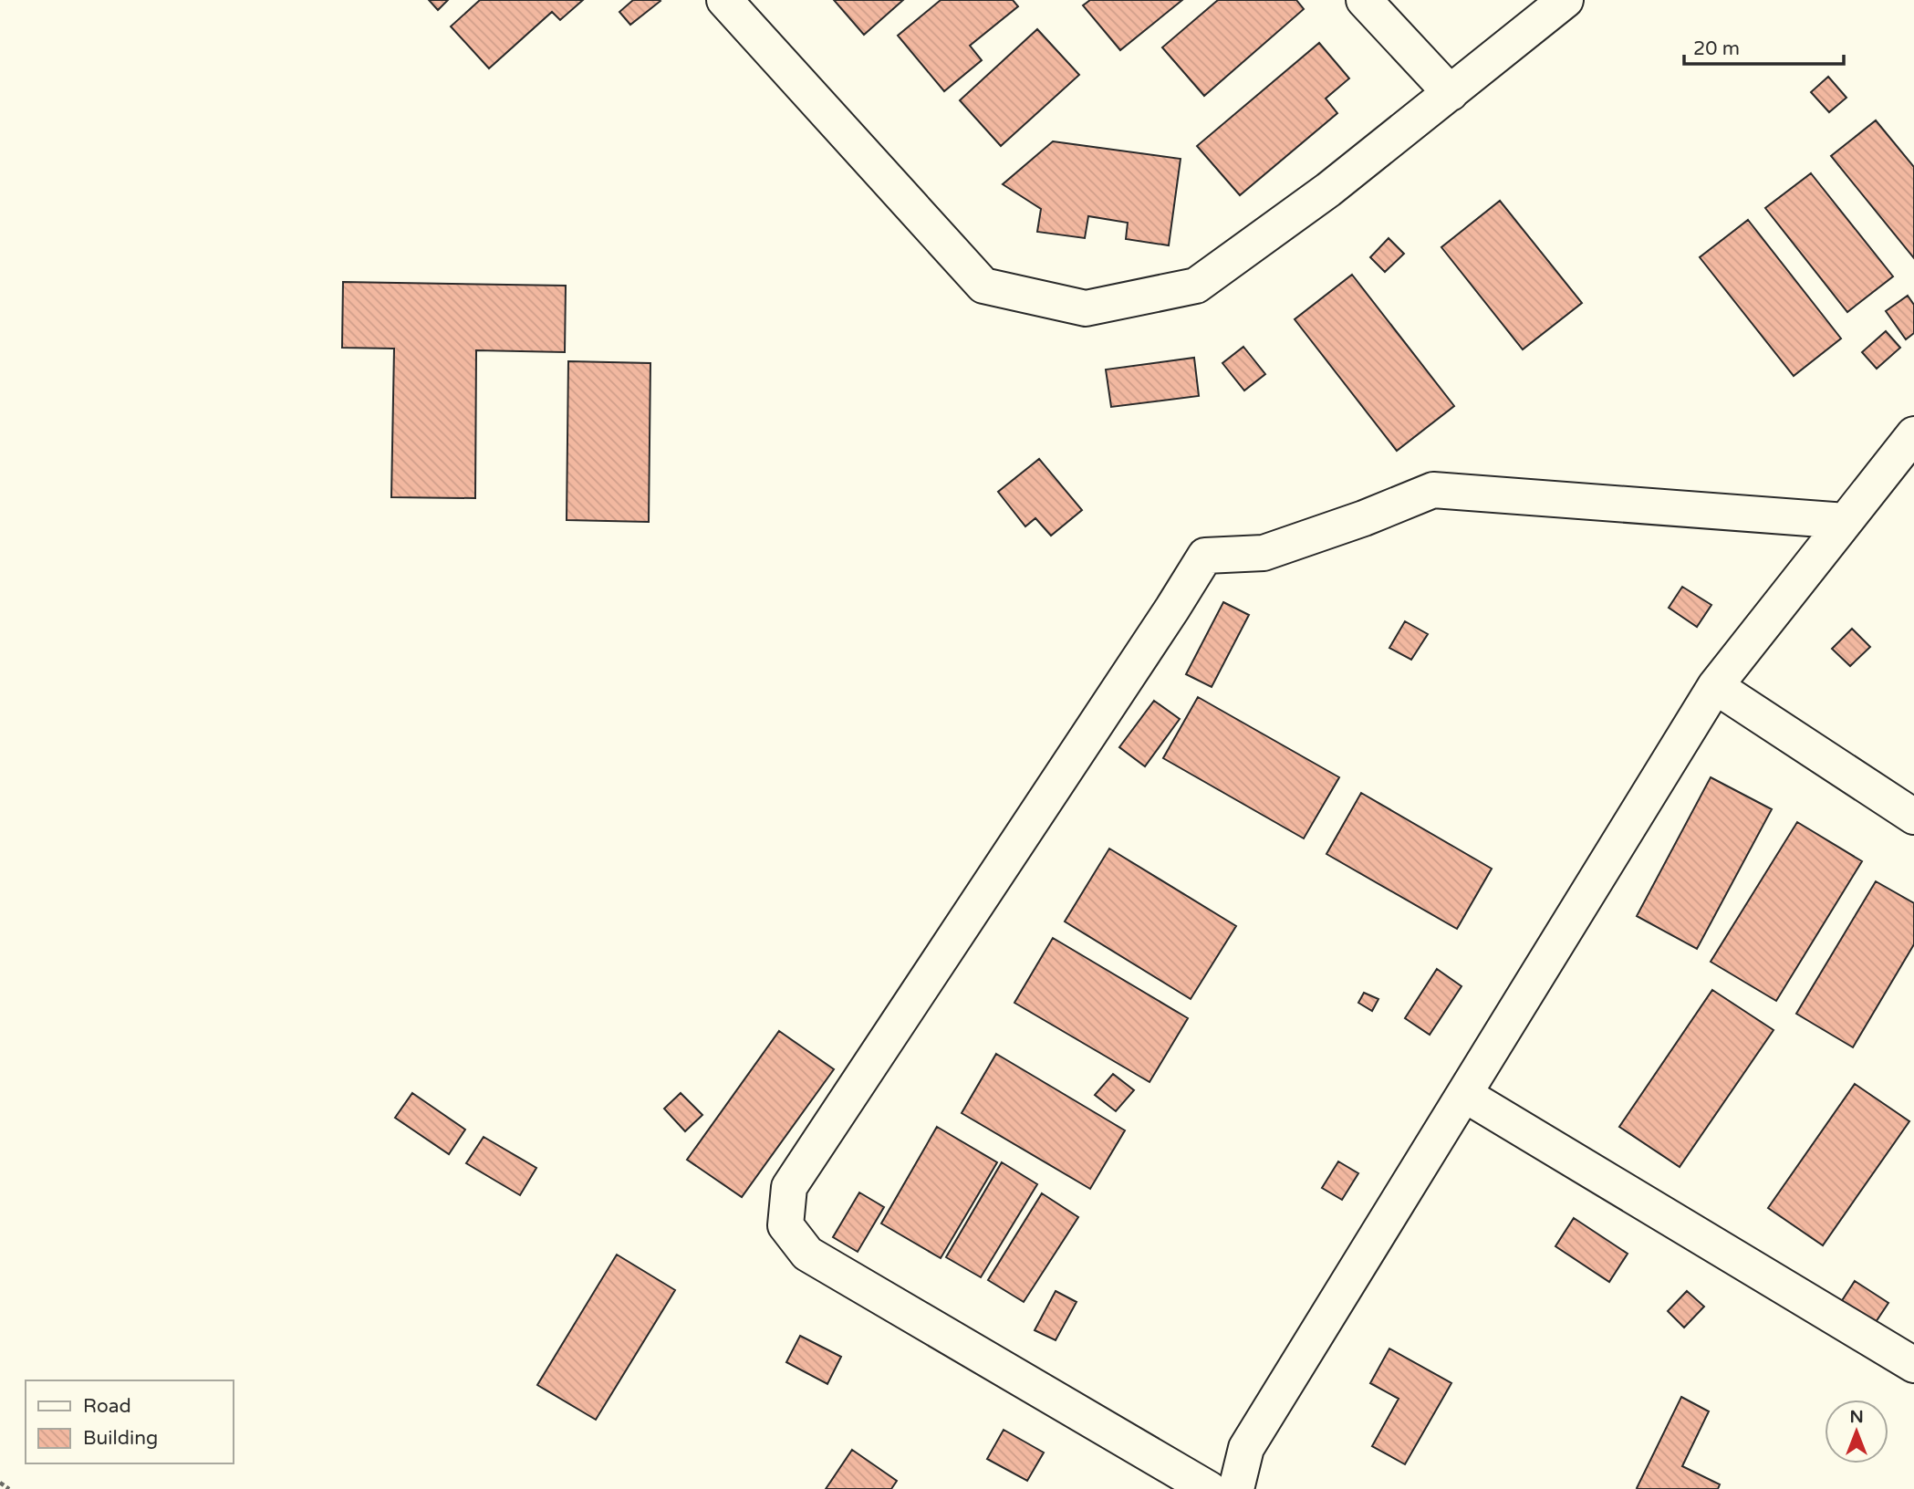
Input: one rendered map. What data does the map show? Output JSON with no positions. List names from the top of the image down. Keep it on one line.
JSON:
{"legend":["Road","Building"],"scale_bar":"20 m","north":"top"}
